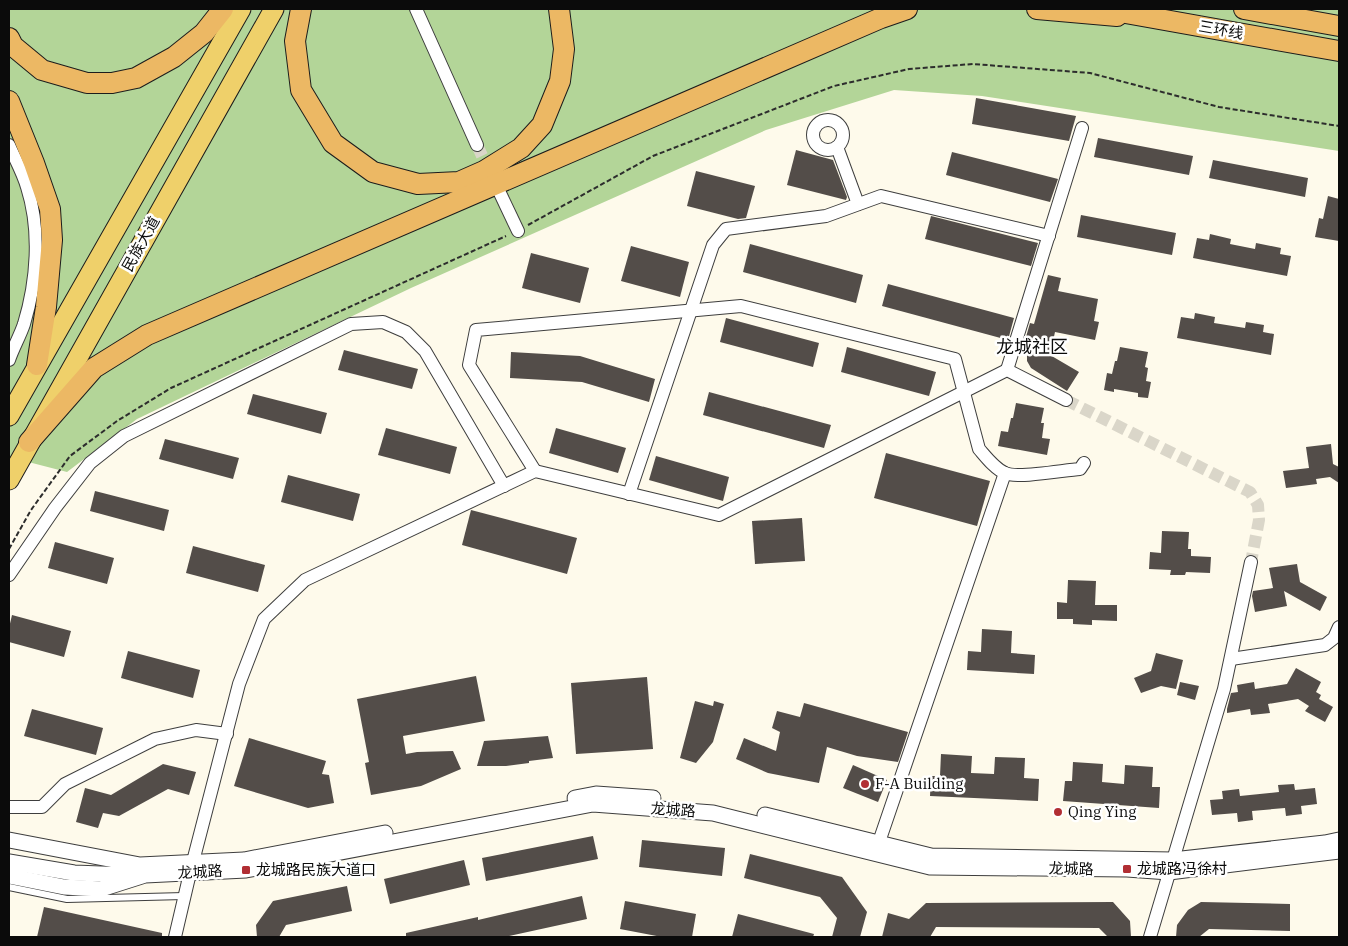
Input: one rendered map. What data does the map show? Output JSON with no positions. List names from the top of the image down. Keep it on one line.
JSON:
{"streets":{"highway":["三环线"],"main road":["民族大道"],"street":["龙城路"]},"districts":["龙城社区"],"places":{"other":["F-A Building","Qing Ying"],"transit":["龙城路冯徐村","龙城路民族大道口"]}}
